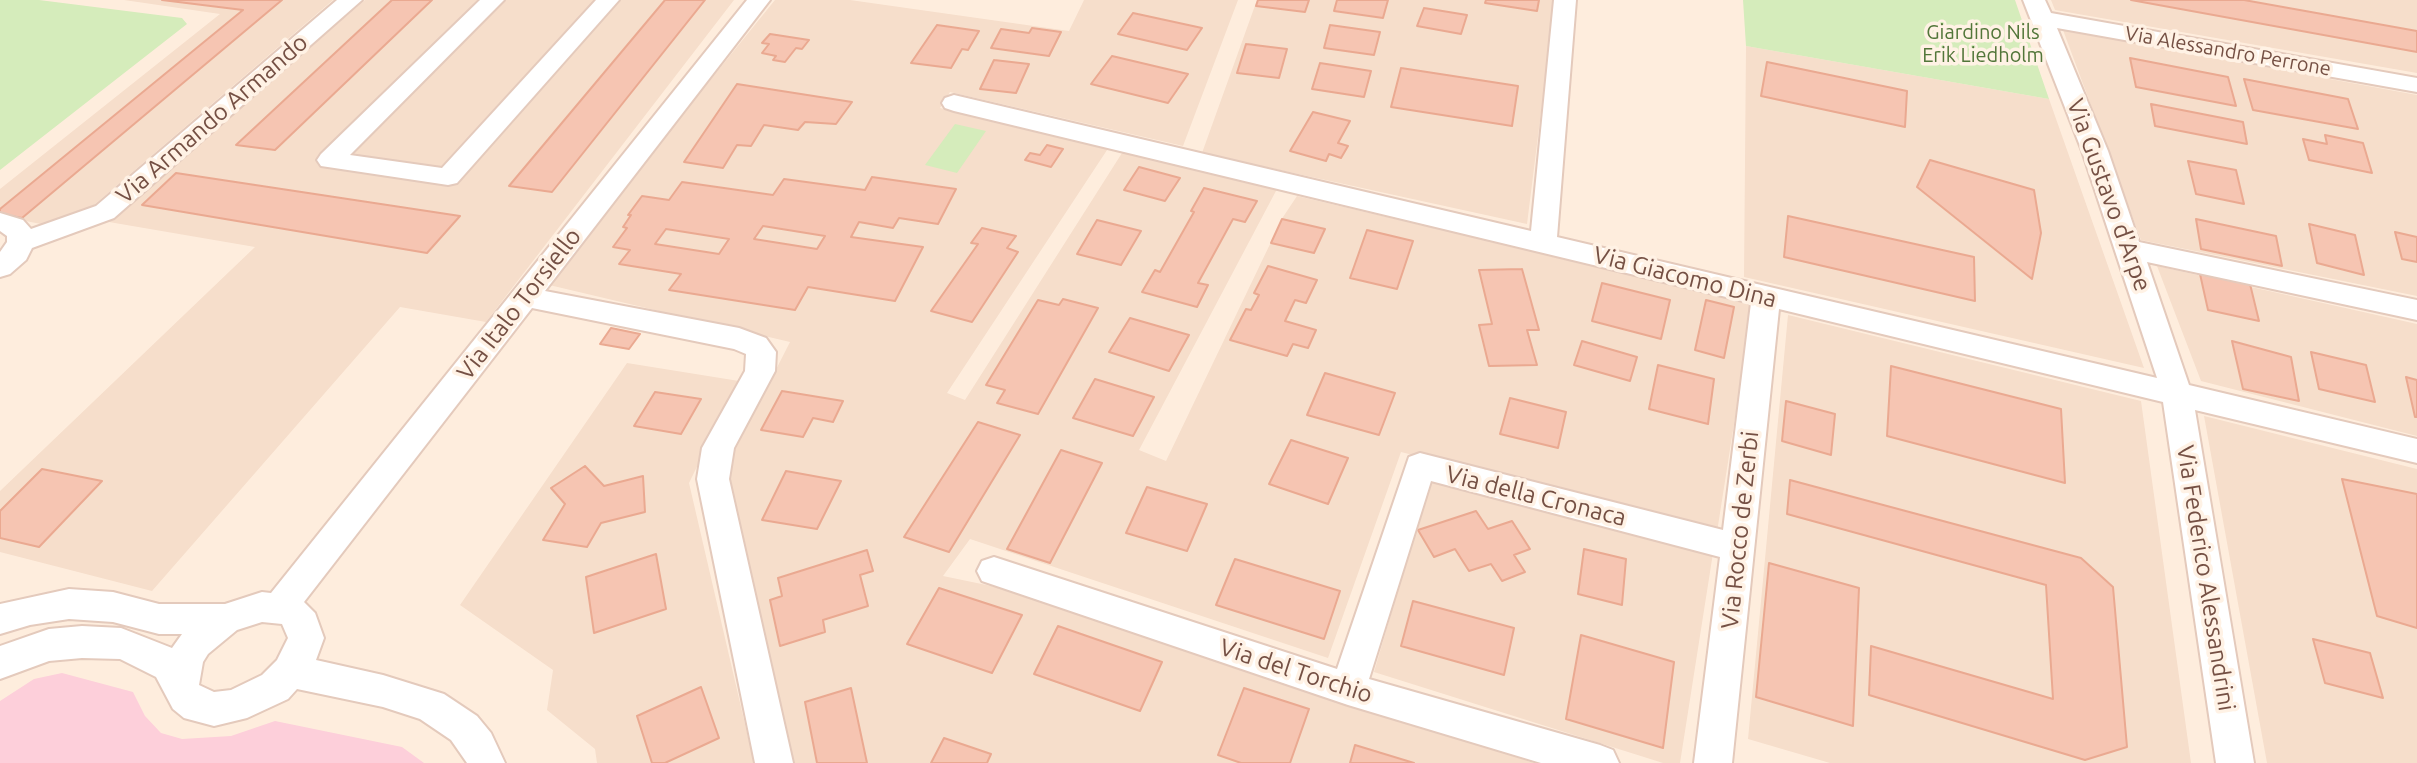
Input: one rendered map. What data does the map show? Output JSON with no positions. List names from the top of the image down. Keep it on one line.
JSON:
{"streets":{"street":["Via Alessandro Perrone","Via Armando Armando","Via Gustavo d'Arpe","Via Giacomo Dina","Via Italo Torsiello","Via della Cronaca","Via Rocco de Zerbi","Via Federico Alessandrini","Via del Torchio"]},"crossings":[["Via Alessandro Perrone","Via Gustavo d'Arpe"],["Via Gustavo d'Arpe","Via Giacomo Dina"],["Via Gustavo d'Arpe","Via Federico Alessandrini"],["Via Giacomo Dina","Via Rocco de Zerbi"],["Via Giacomo Dina","Via Federico Alessandrini"],["Via della Cronaca","Via Rocco de Zerbi"],["Via della Cronaca","Via del Torchio"]],"parks":["Giardino Nils Erik Liedholm"]}
